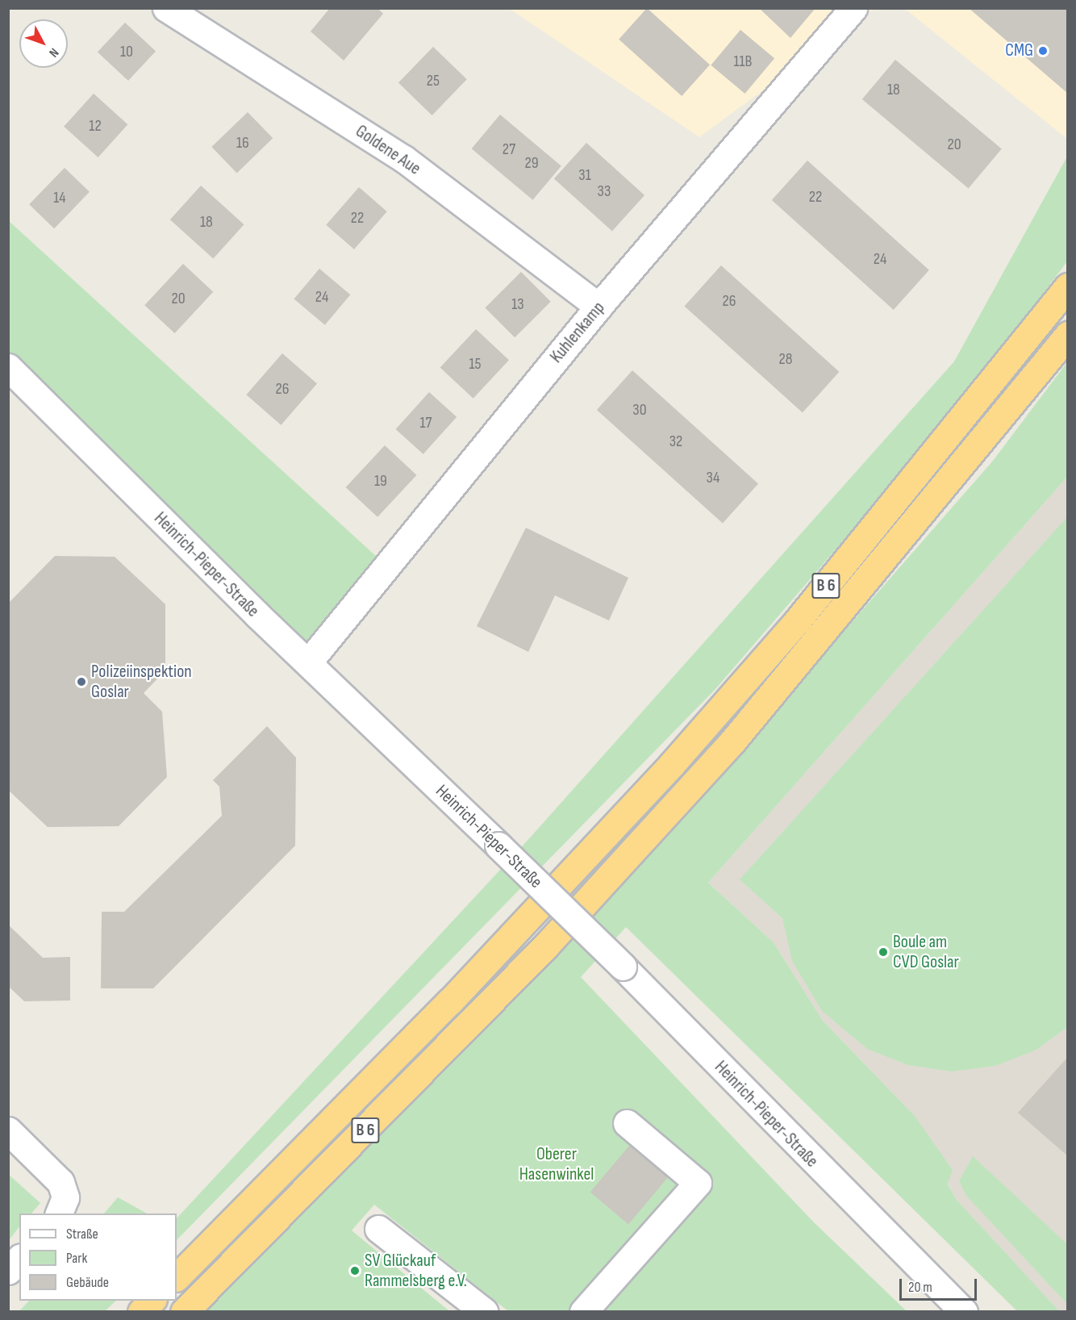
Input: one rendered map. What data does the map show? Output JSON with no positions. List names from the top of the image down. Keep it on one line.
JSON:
{"streets":{"highway":["B 6"],"street":["Goldene Aue","Kuhlenkamp","Heinrich-Pieper-Straße"]},"crossings":[["Goldene Aue","Kuhlenkamp"],["Kuhlenkamp","Heinrich-Pieper-Straße"]],"parks":["Oberer Hasenwinkel"],"places":["CMG","Polizeiinspektion Goslar","Boule am CVD Goslar","SV Glückauf Rammelsberg e.V."],"house_numbers":["10","11B","25","18","12","16","20","27","29","31","33","22","14","22","18","24","24","20","26","13","28","15","26","30","17","32","34","19"],"legend":["Straße","Park","Gebäude"],"scale_bar":"20 m","north":"bottom right"}
